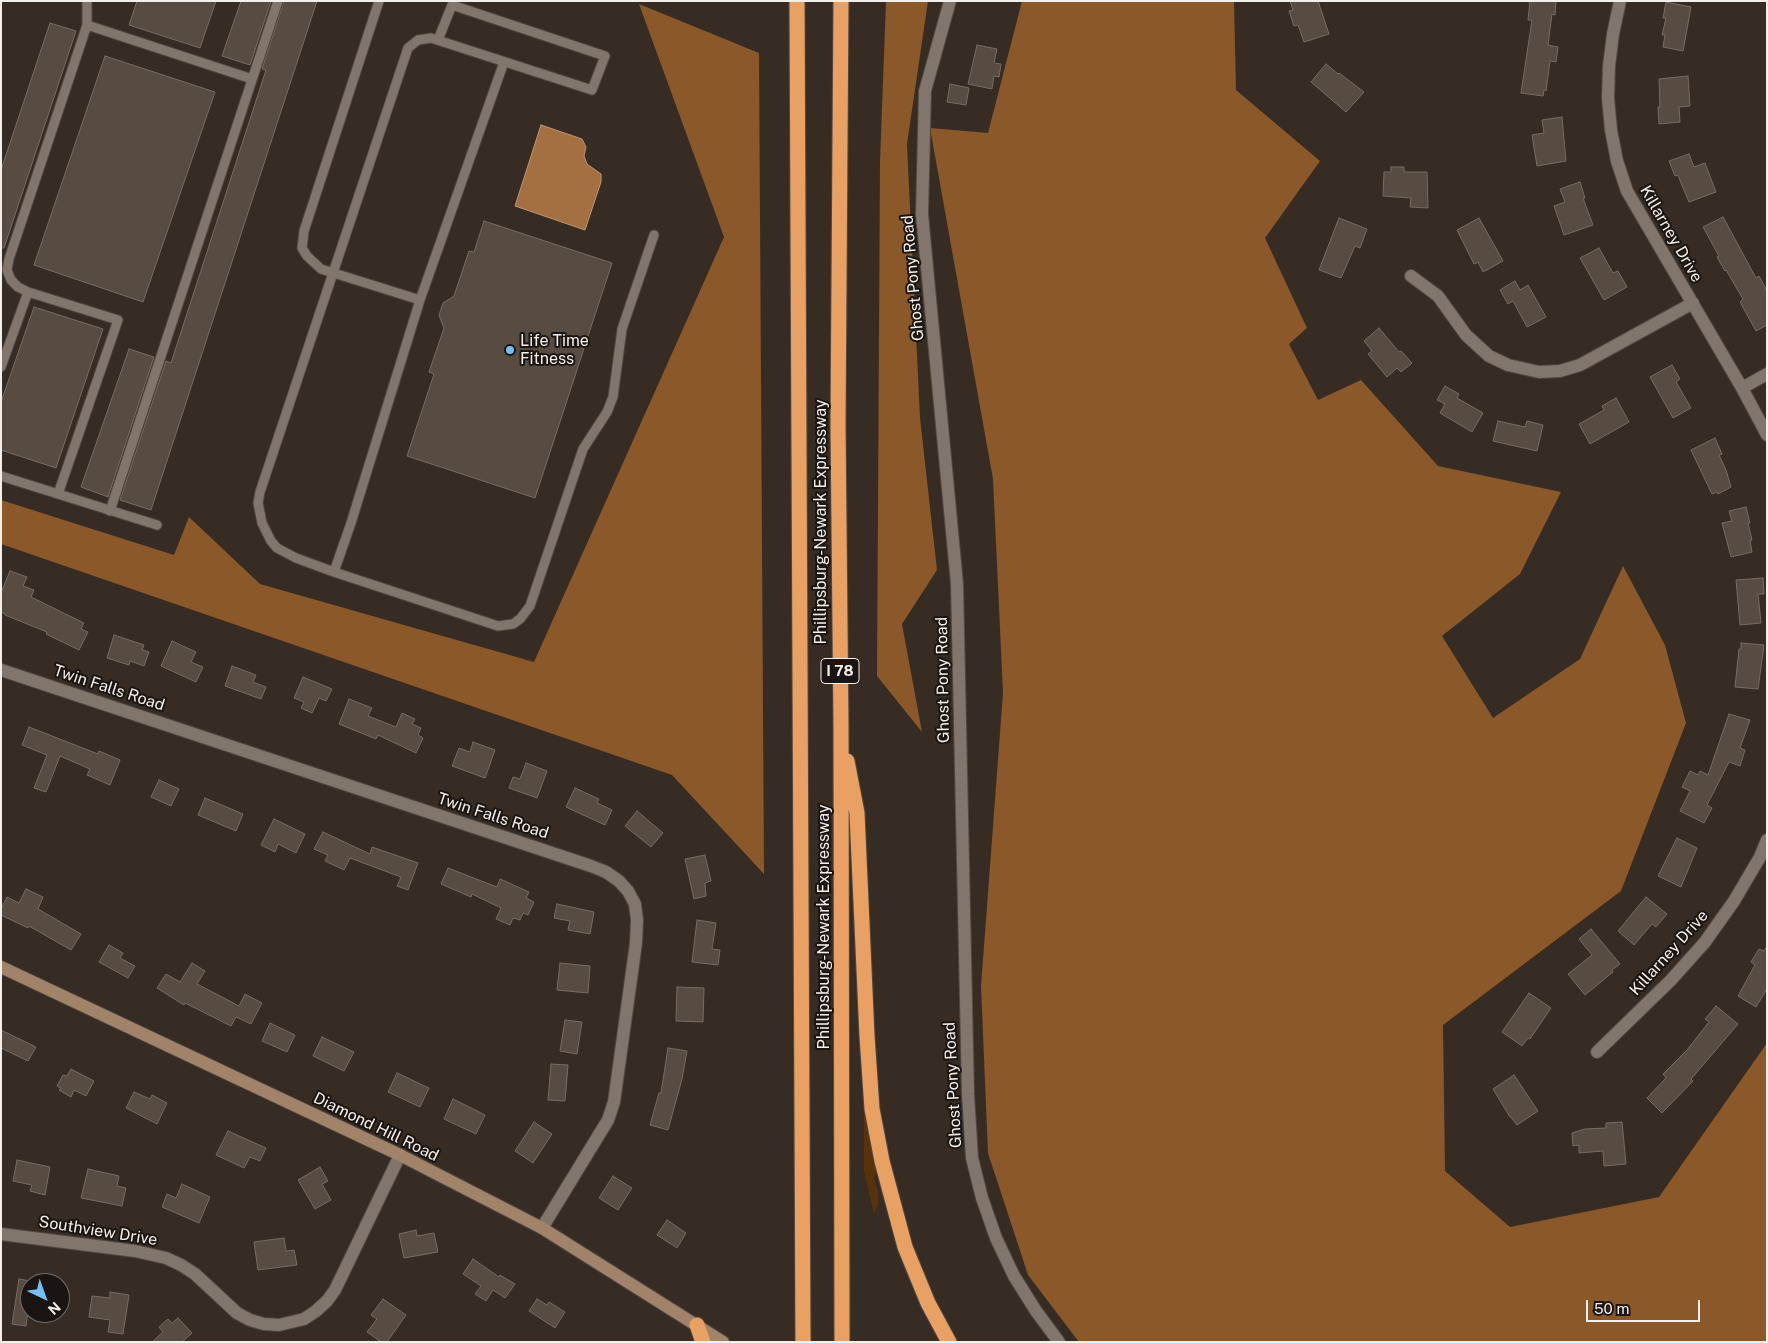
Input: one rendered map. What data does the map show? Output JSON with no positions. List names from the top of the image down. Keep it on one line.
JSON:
{"streets":{"highway":["Phillipsburg-Newark Expressway","I 78"],"main road":["Diamond Hill Road"],"street":["Killarney Drive","Ghost Pony Road","Twin Falls Road","Southview Drive"]},"crossings":[["Twin Falls Road","Diamond Hill Road"],["Diamond Hill Road","Southview Drive"]],"places":["Life Time Fitness"],"scale_bar":"50 m","north":"bottom right"}
